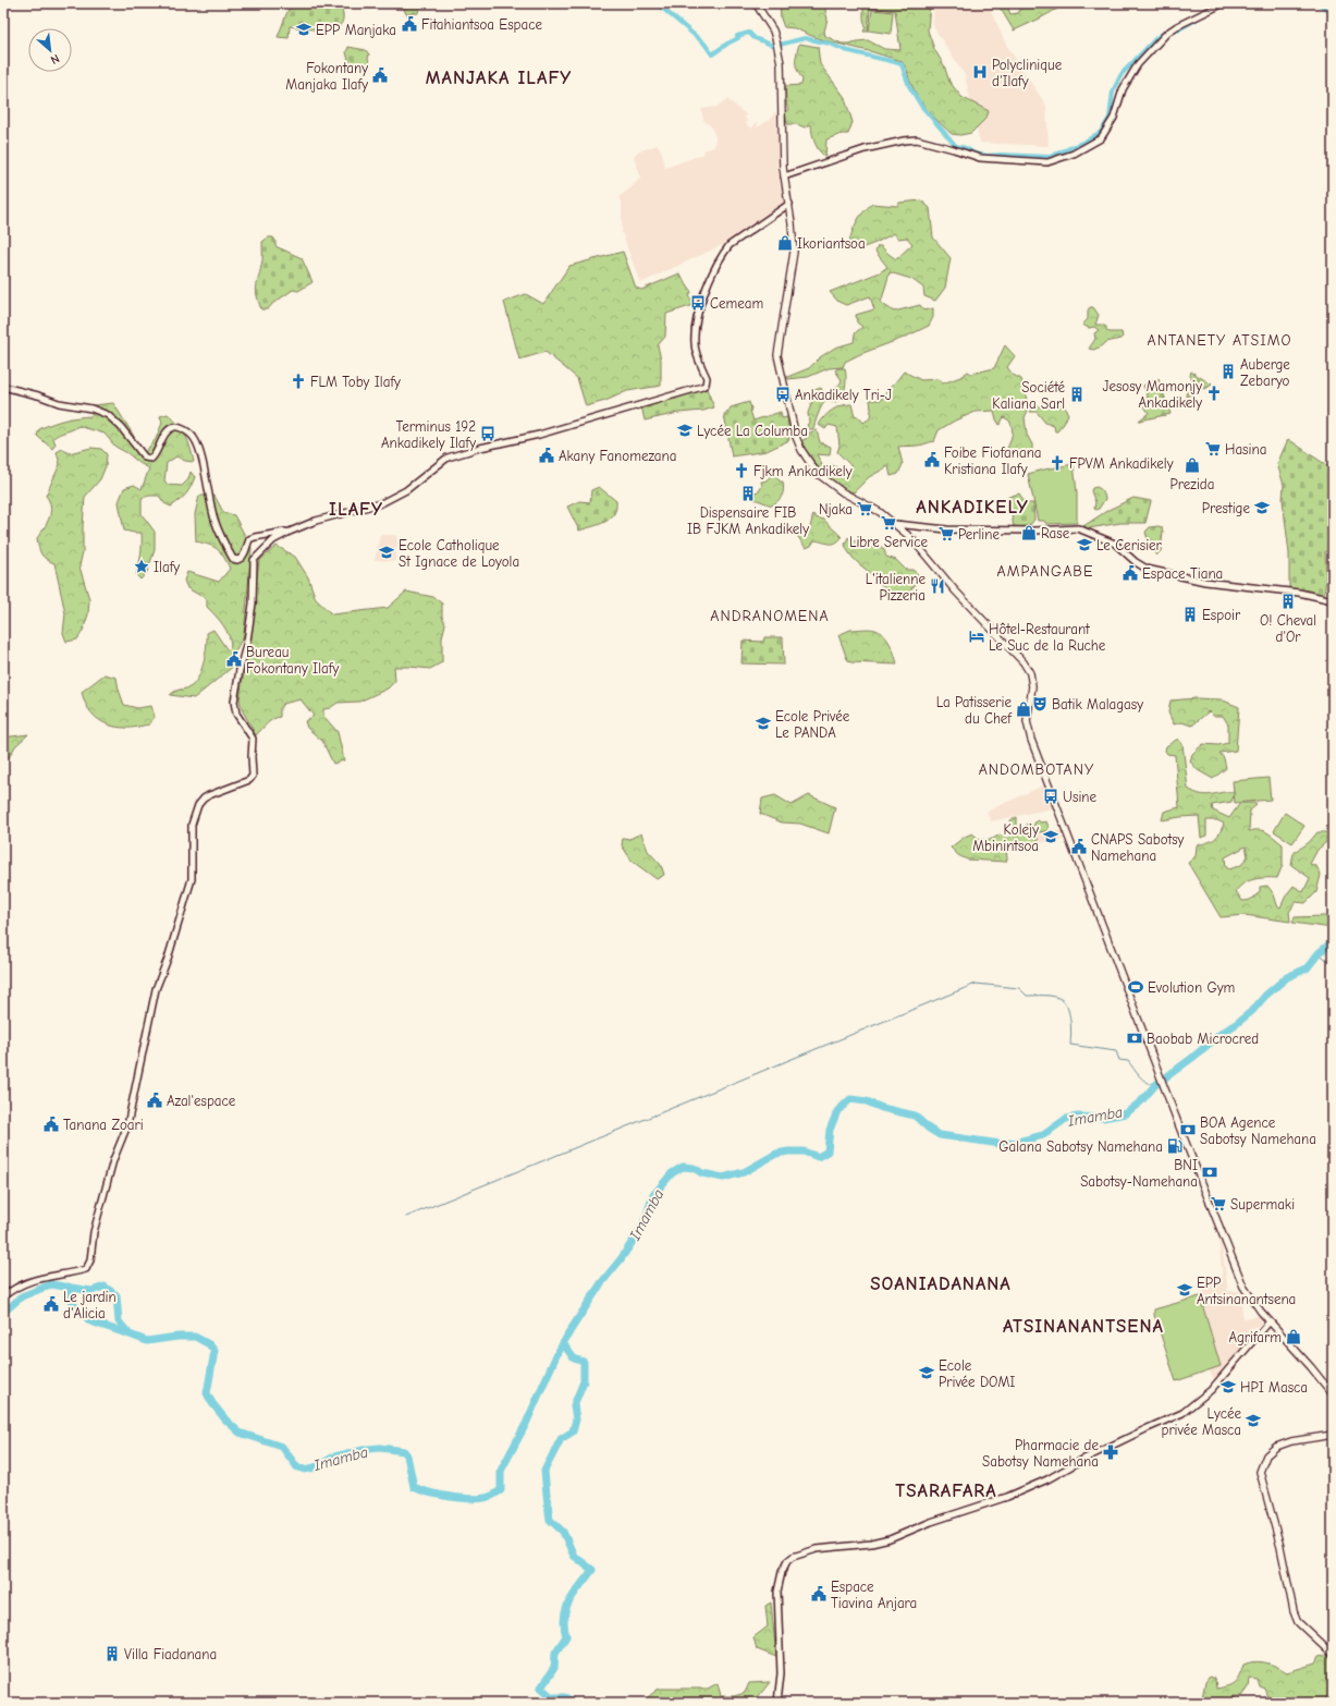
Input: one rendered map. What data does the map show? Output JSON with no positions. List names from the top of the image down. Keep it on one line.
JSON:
{"districts":["MANJAKA ILAFY","ANTANETY ATSIMO","ANKADIKELY","ILAFY","AMPANGABE","ANDRANOMENA","ANDOMBOTANY","SOANIADANANA","ATSINANANTSENA","TSARAFARA"],"water":["Imamba"],"places":{"public building":["Fitahiantsoa Espace","Fokontany Manjaka Ilafy","Akany Fanomezana","Foibe Fiofanana Kristiana Ilafy","Espace Tiana","Bureau Fokontany Ilafy","CNAPS Sabotsy Namehana","Azal'espace","Tanana Zoari","Le jardin d'Alicia","Espace Tiavina Anjara"],"school or university":["EPP Manjaka","Lycée La Columba","Prestige","Le Cerisier","Ecole Catholique St Ignace de Loyola","Ecole Privée Le PANDA","Kolejy Mbinintsoa","EPP Antsinanantsena","Ecole Privée DOMI","HPI Masca","Lycée privée Masca"],"hospital":["Polyclinique d'Ilafy"],"shop":["Ikoriantsoa","Prezida","Rase","La Patisserie du Chef","Agrifarm"],"bus stop":["Cemeam","Ankadikely Tri-J","Terminus 192 Ankadikely Ilafy","Usine"],"building":["Auberge Zebaryo","Société Kaliana Sarl","Dispensaire FIB IB FJKM Ankadikely","O! Cheval d'Or","Espoir","Villa Fiadanana"],"church":["FLM Toby Ilafy","Jesosy Mamonjy Ankadikely","FPVM Ankadikely","Fjkm Ankadikely"],"supermarket":["Hasina","Njaka","Libre Service","Perline","Supermaki"],"place":["Ilafy"],"restaurant":["L'italienne Pizzeria"],"hotel":["Hôtel-Restaurant Le Suc de la Ruche"],"theatre":["Batik Malagasy"],"sports":["Evolution Gym"],"bank":["Baobab Microcred","BOA Agence Sabotsy Namehana","BNI Sabotsy-Namehana"],"fuel station":["Galana Sabotsy Namehana"],"pharmacy":["Pharmacie de Sabotsy Namehana"]},"north":"bottom right"}
